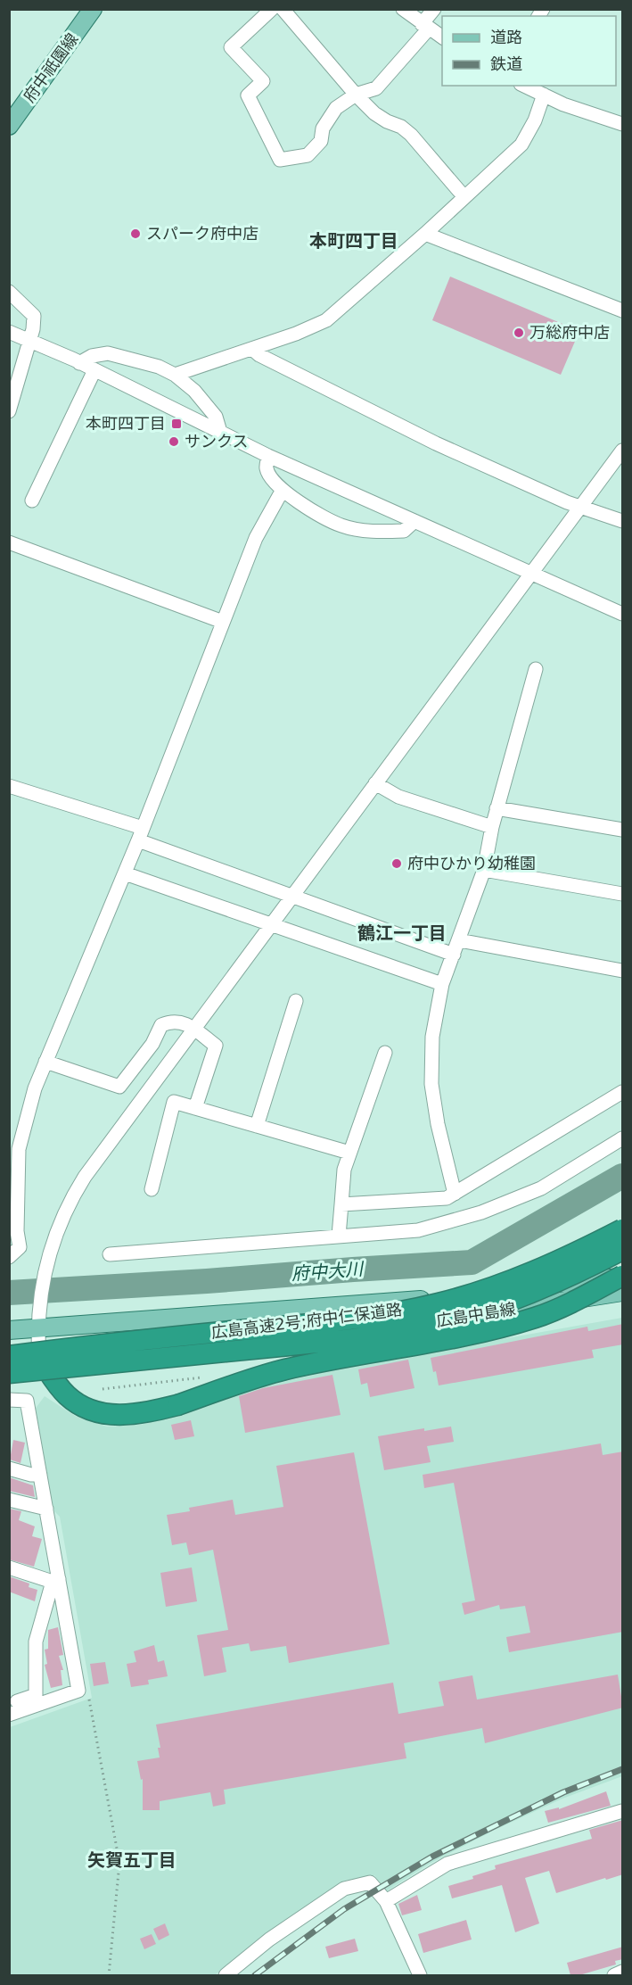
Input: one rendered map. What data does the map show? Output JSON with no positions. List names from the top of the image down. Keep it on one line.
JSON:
{"streets":{"highway":["広島高速2号;府中仁保道路"],"main road":["府中祇園線","広島中島線"]},"districts":["本町四丁目","鶴江一丁目","矢賀五丁目"],"water":["府中大川"],"places":{"other":["スパーク府中店","万総府中店","サンクス","府中ひかり幼稚園"],"transit":["本町四丁目"]},"legend":["道路","鉄道"]}
